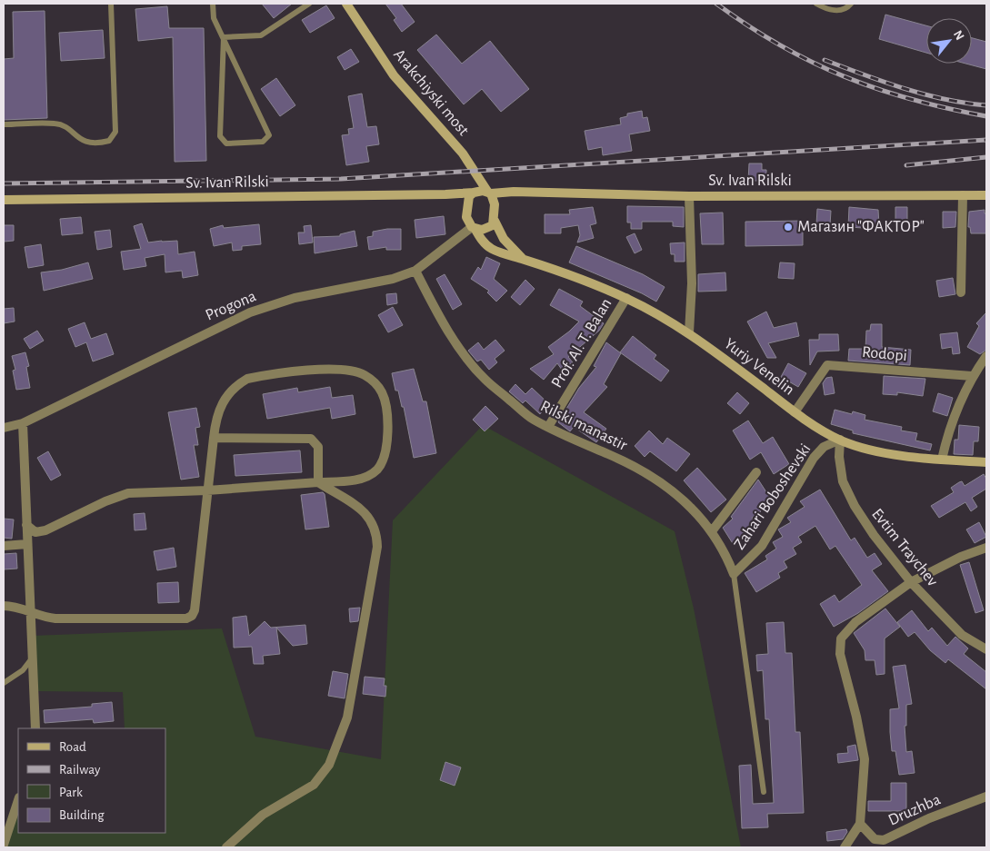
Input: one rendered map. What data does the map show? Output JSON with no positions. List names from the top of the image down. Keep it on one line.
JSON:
{"streets":{"street":["Arakchiyski most","Sv. Ivan Rilski","Progona","Prof. Al. T. Balan","Rodopi","Yuriy Venelin","Rilski manastir","Zahari Boboshevski","Evtim Traychev","Druzhba"]},"crossings":[["Arakchiyski most","Sv. Ivan Rilski"],["Arakchiyski most","Progona"],["Arakchiyski most","Yuriy Venelin"],["Sv. Ivan Rilski","Progona"],["Sv. Ivan Rilski","Yuriy Venelin"],["Progona","Yuriy Venelin"],["Progona","Rilski manastir"],["Prof. Al. T. Balan","Yuriy Venelin"],["Prof. Al. T. Balan","Rilski manastir"],["Rodopi","Yuriy Venelin"],["Yuriy Venelin","Zahari Boboshevski"],["Yuriy Venelin","Evtim Traychev"],["Rilski manastir","Zahari Boboshevski"],["Zahari Boboshevski","Evtim Traychev"]],"places":["Магазин \"ФАКТОР\""],"legend":["Road","Railway","Park","Building"],"north":"top right"}
